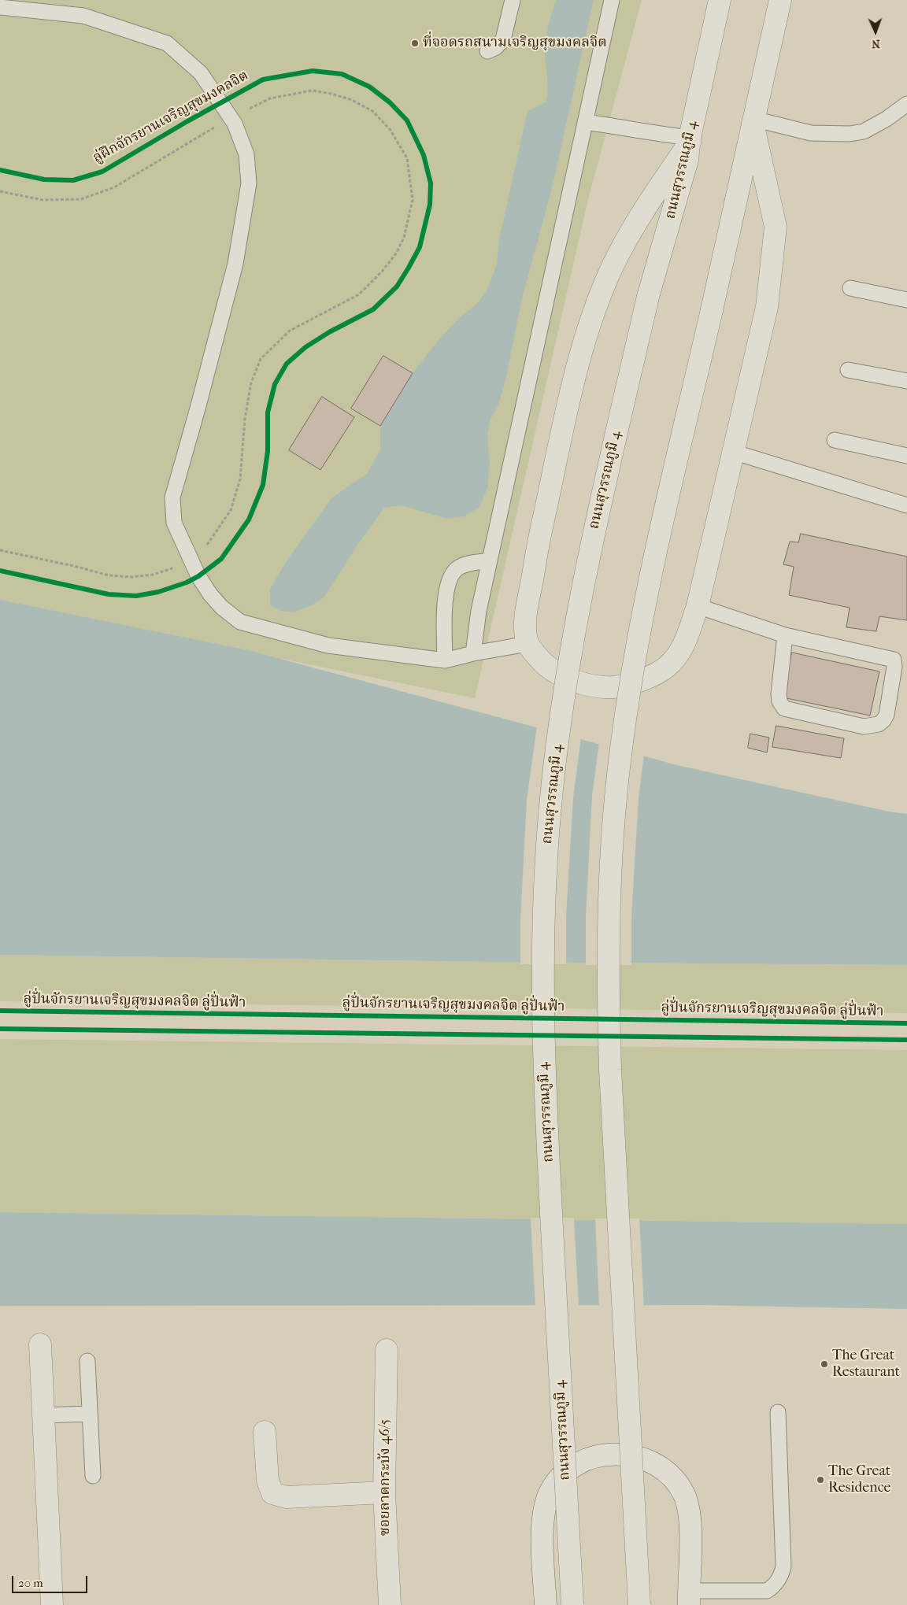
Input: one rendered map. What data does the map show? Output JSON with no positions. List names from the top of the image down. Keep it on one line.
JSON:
{"streets":{"street":["ถนนสุวรรณภูมิ 4","ซอยลาดกระบัง 46/5"],"cycle path":["ลู่ฝึกจักรยานเจริญสุขมงคลจิต","ลู่ปั่นจักรยานเจริญสุขมงคลจิต ลู่ปั่นฟ้า"]},"places":["ที่จอดรถสนามเจริญสุขมงคลจิต","The Great Restaurant","The Great Residence"],"scale_bar":"20 m","north":"bottom"}
